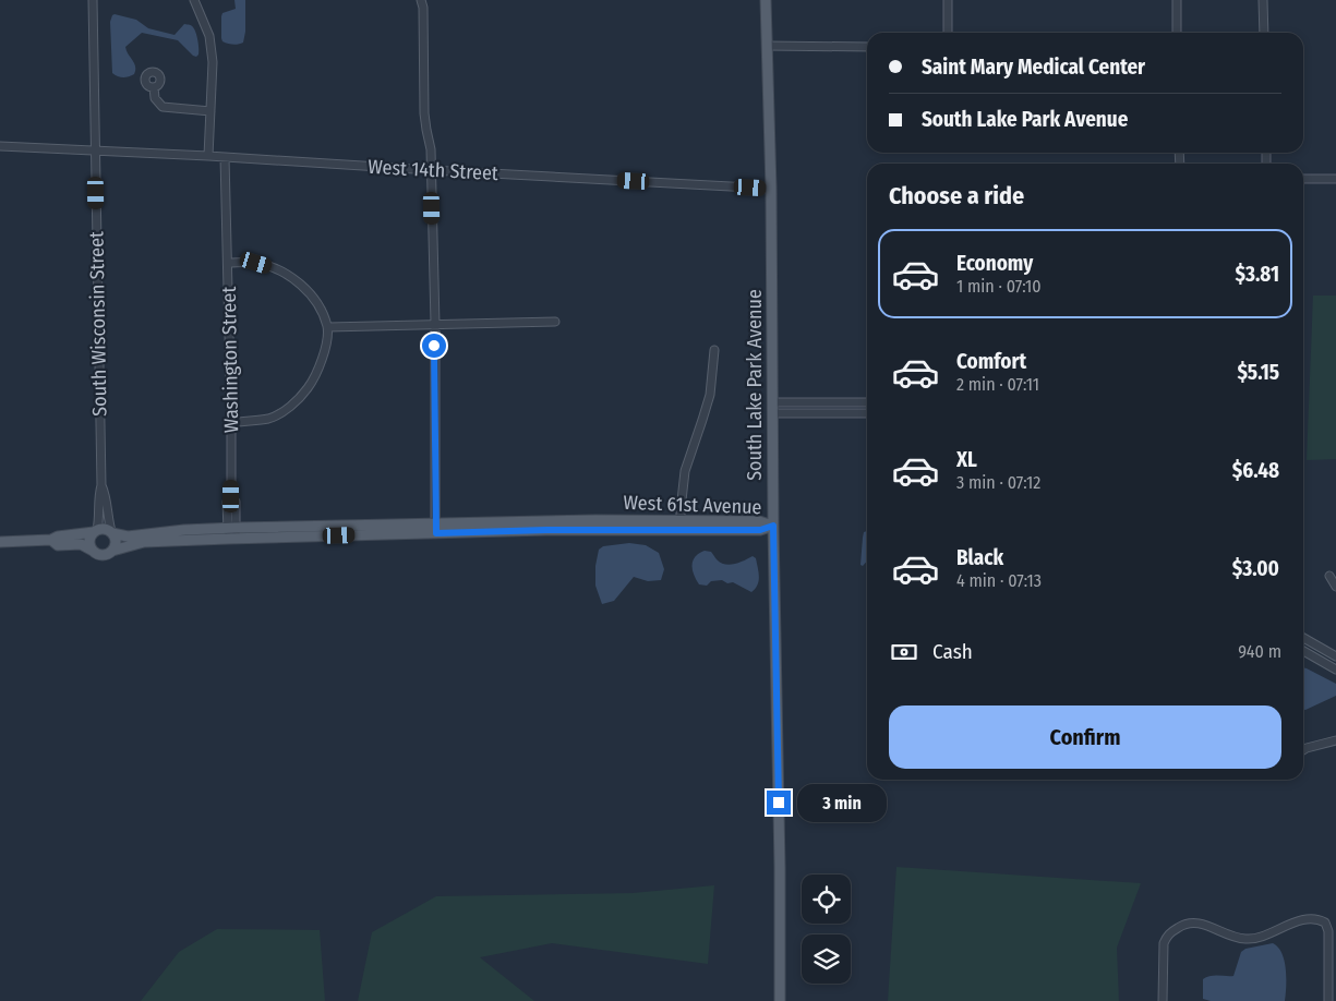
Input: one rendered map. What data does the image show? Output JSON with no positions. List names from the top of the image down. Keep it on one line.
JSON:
{"streets":{"main road":["South Lake Park Avenue","West 61st Avenue"],"street":["West 14th Street","South Wisconsin Street","Washington Street"]},"crossings":[["West 14th Street","South Wisconsin Street"],["West 14th Street","Washington Street"],["West 14th Street","South Lake Park Avenue"],["South Wisconsin Street","West 61st Avenue"],["Washington Street","West 61st Avenue"],["South Lake Park Avenue","West 61st Avenue"]],"page":{"banner":["Saint Mary Medical Center","South Lake Park Avenue"],"heading":"Choose a ride","list":[{"name":"Economy","note":"1 min · 07:10","value":"$3.81"},{"name":"Comfort","note":"2 min · 07:11","value":"$5.15"},{"name":"XL","note":"3 min · 07:12","value":"$6.48"},{"name":"Black","note":"4 min · 07:13","value":"$3.00"}],"pay":["Cash","940 m"],"buttons":"Confirm","bubble":"3 min"}}
